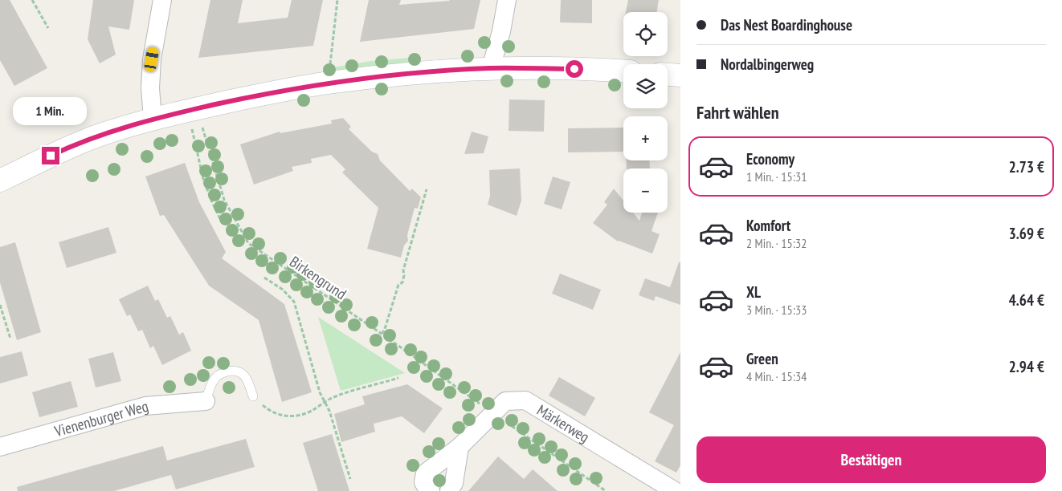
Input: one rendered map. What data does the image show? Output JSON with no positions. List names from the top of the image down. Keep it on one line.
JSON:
{"streets":{"street":["Vienenburger Weg","Märkerweg"],"path":["Birkengrund"]},"crossings":[["Birkengrund","Märkerweg"]],"page":{"banner":["Das Nest Boardinghouse","Nordalbingerweg"],"map_buttons":["+","−"],"heading":"Fahrt wählen","bubble":"1 Min.","list":[{"name":"Economy","note":"1 Min. · 15:31","value":"2.73 €"},{"name":"Komfort","note":"2 Min. · 15:32","value":"3.69 €"},{"name":"XL","note":"3 Min. · 15:33","value":"4.64 €"},{"name":"Green","note":"4 Min. · 15:34","value":"2.94 €"}],"buttons":"Bestätigen"}}
